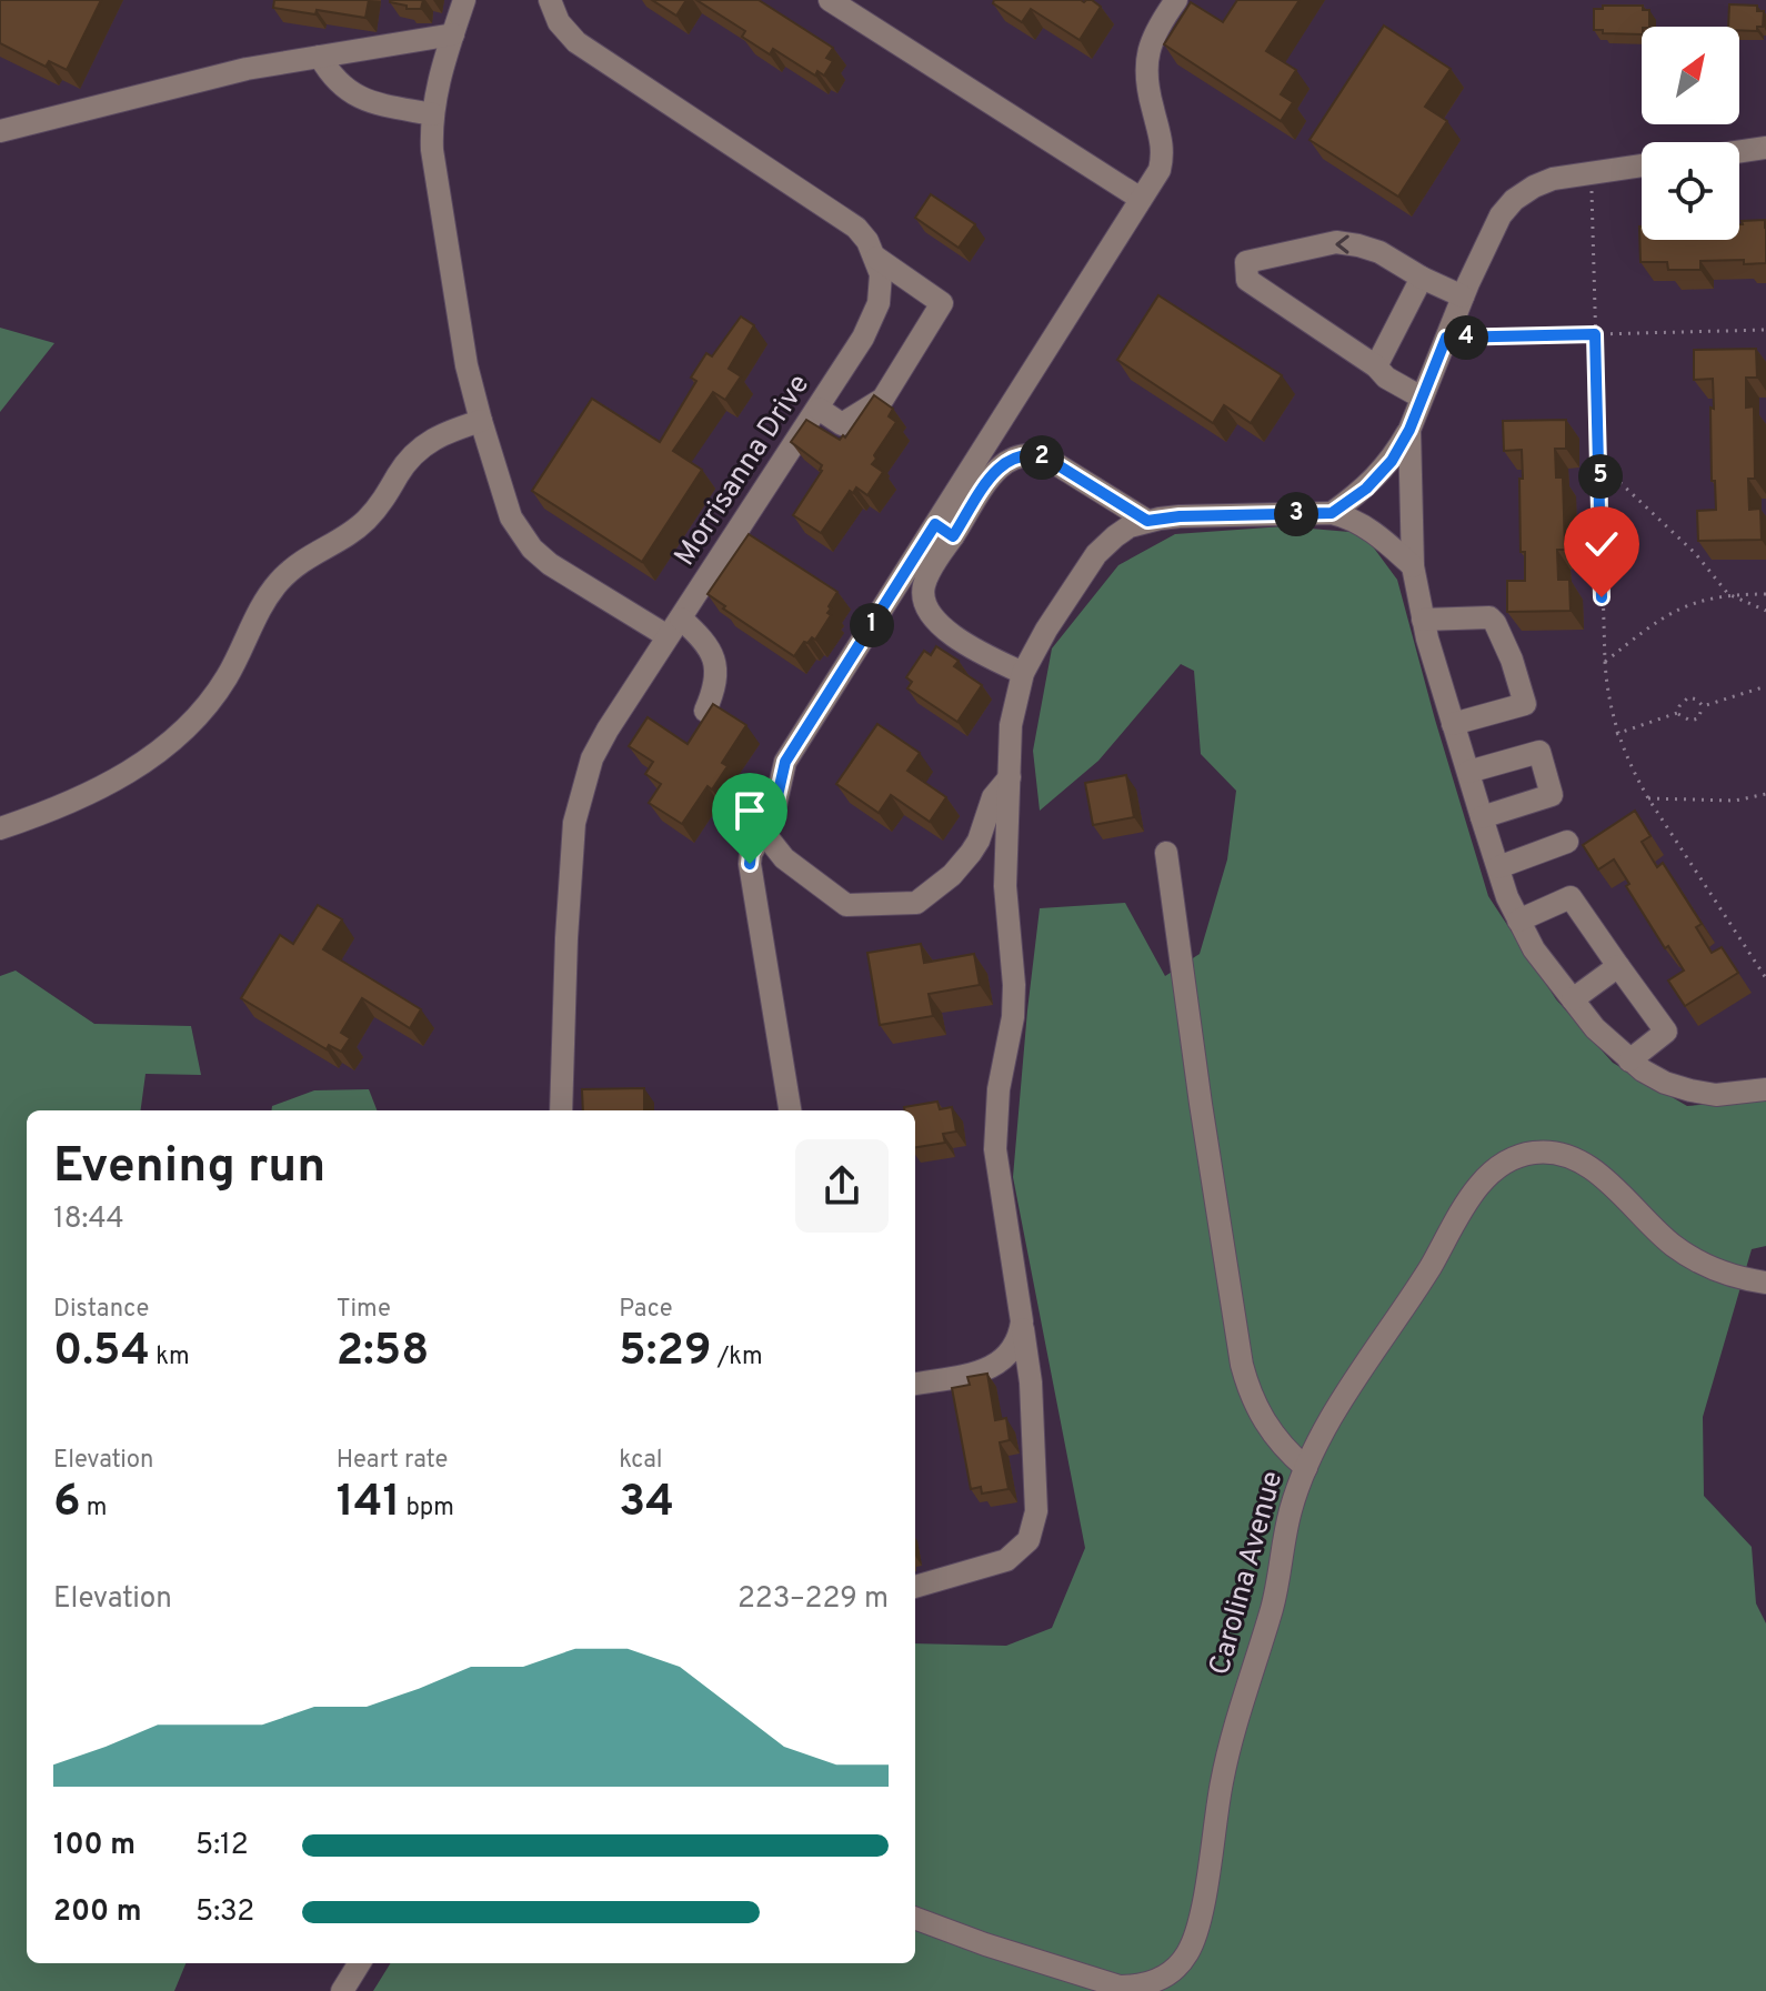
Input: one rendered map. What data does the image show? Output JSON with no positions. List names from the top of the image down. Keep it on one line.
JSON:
{"streets":{"street":["Morrisanna Drive","Carolina Avenue"]},"north":"top right","page":{"pins":["4","2","5","3","1"],"heading":["Evening run","18:44"],"stats":[["Distance","0.54 km"],["Time","2:58"],["Pace","5:29 /km"],["Elevation","6 m"],["Heart rate","141 bpm"],["kcal","34"]],"chart":["Elevation","223–229 m"],"list":[{"name":"100 m","note":"5:12"},{"name":"200 m","note":"5:32"}]}}
